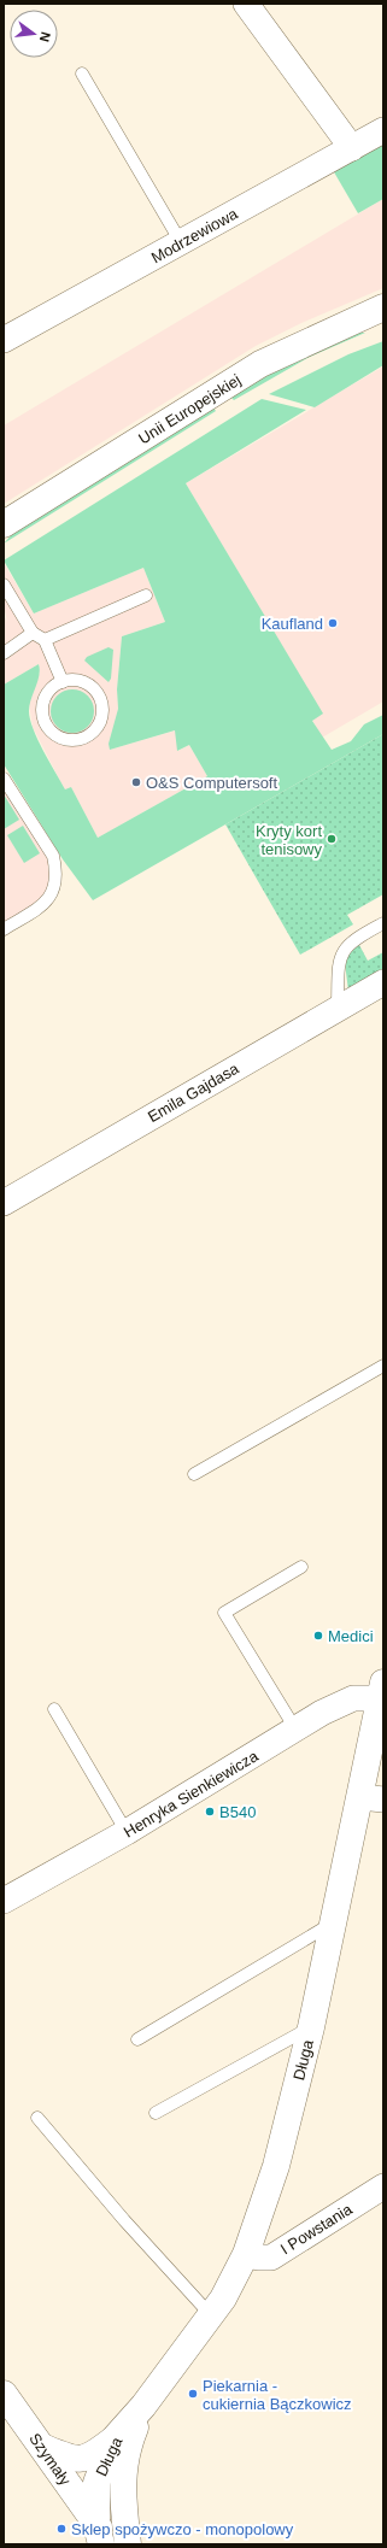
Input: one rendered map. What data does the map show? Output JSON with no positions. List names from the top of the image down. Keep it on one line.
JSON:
{"streets":{"street":["Modrzewiowa","Unii Europejskiej","Emila Gajdasa","Henryka Sienkiewicza","Długa","I Powstania","Szymały"]},"crossings":[["Henryka Sienkiewicza","Długa"],["Długa","I Powstania"],["Długa","Szymały"]],"places":["Kaufland","O&S Computersoft","Kryty kort tenisowy","Medici","B540","Piekarnia - cukiernia Bączkowicz","Sklep spożywczo - monopolowy"],"north":"right"}
